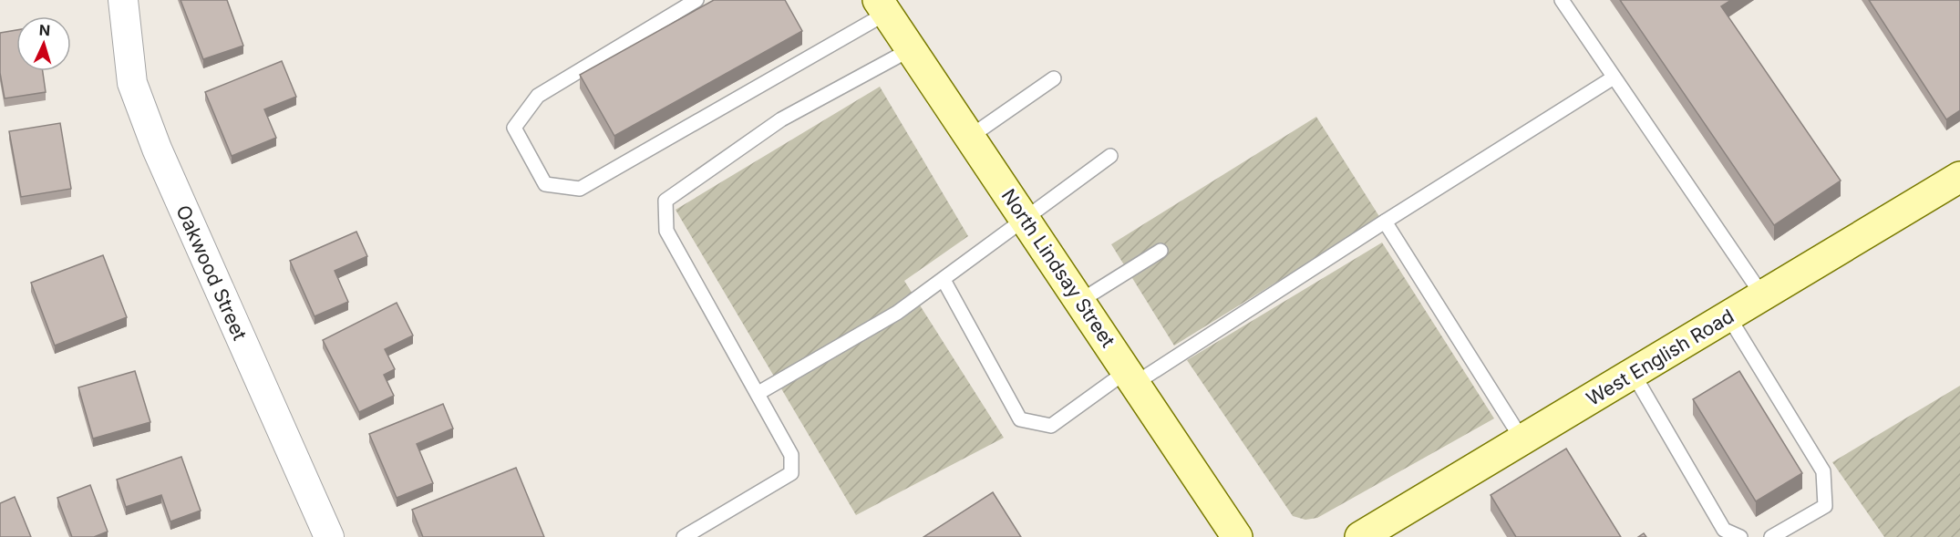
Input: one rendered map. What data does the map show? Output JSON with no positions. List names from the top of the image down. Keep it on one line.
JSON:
{"streets":{"main road":["North Lindsay Street","West English Road"],"street":["Oakwood Street"]},"north":"top"}
